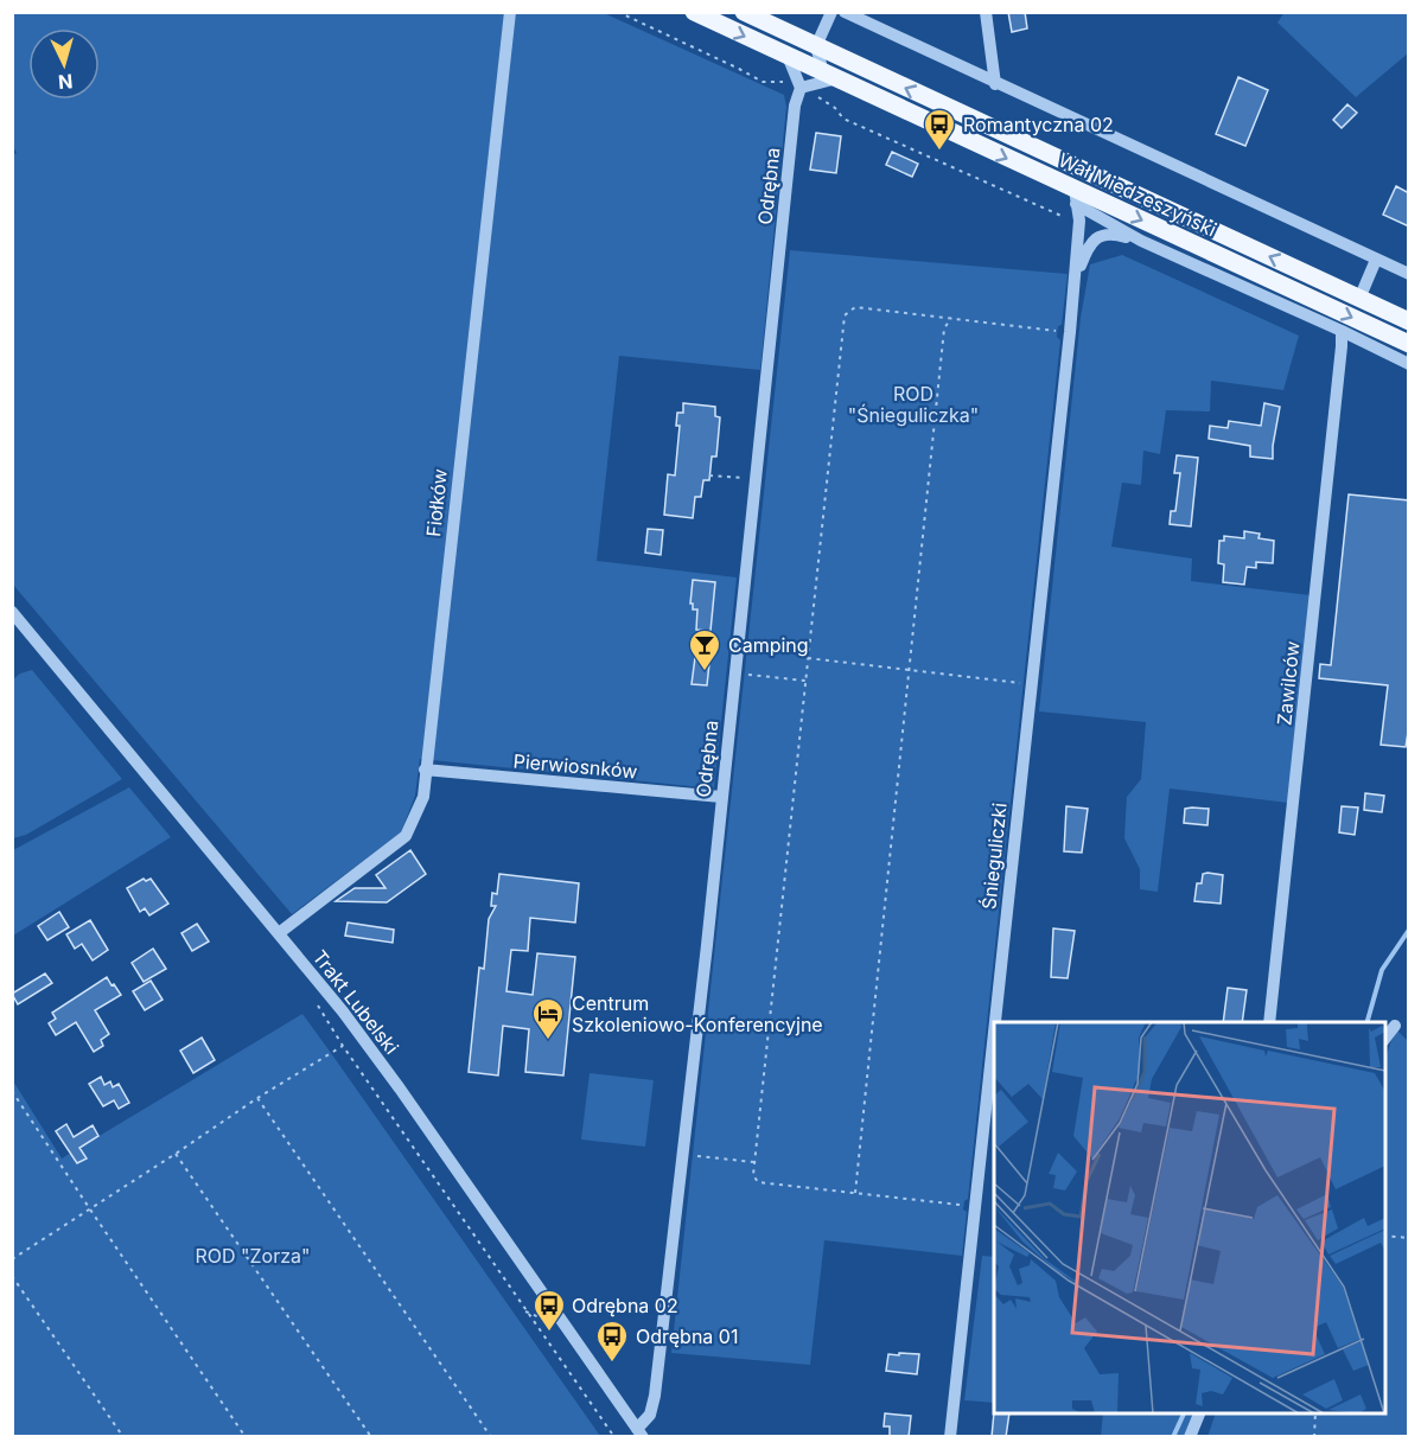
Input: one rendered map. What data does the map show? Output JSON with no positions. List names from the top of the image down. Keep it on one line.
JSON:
{"streets":{"main road":["Wał Miedzeszyński"],"street":["Odrębna","Fiołków","Zawilców","Pierwiosnków","Śnieguliczki","Trakt Lubelski"]},"crossings":[["Odrębna","Pierwiosnków"],["Odrębna","Trakt Lubelski"],["Fiołków","Pierwiosnków"],["Fiołków","Trakt Lubelski"]],"parks":["ROD \"Śnieguliczka\"","ROD \"Zorza\""],"places":{"bus stop":["Romantyczna 02","Odrębna 02","Odrębna 01"],"bar":["Camping"],"hotel":["Centrum Szkoleniowo-Konferencyjne"]},"north":"bottom"}
